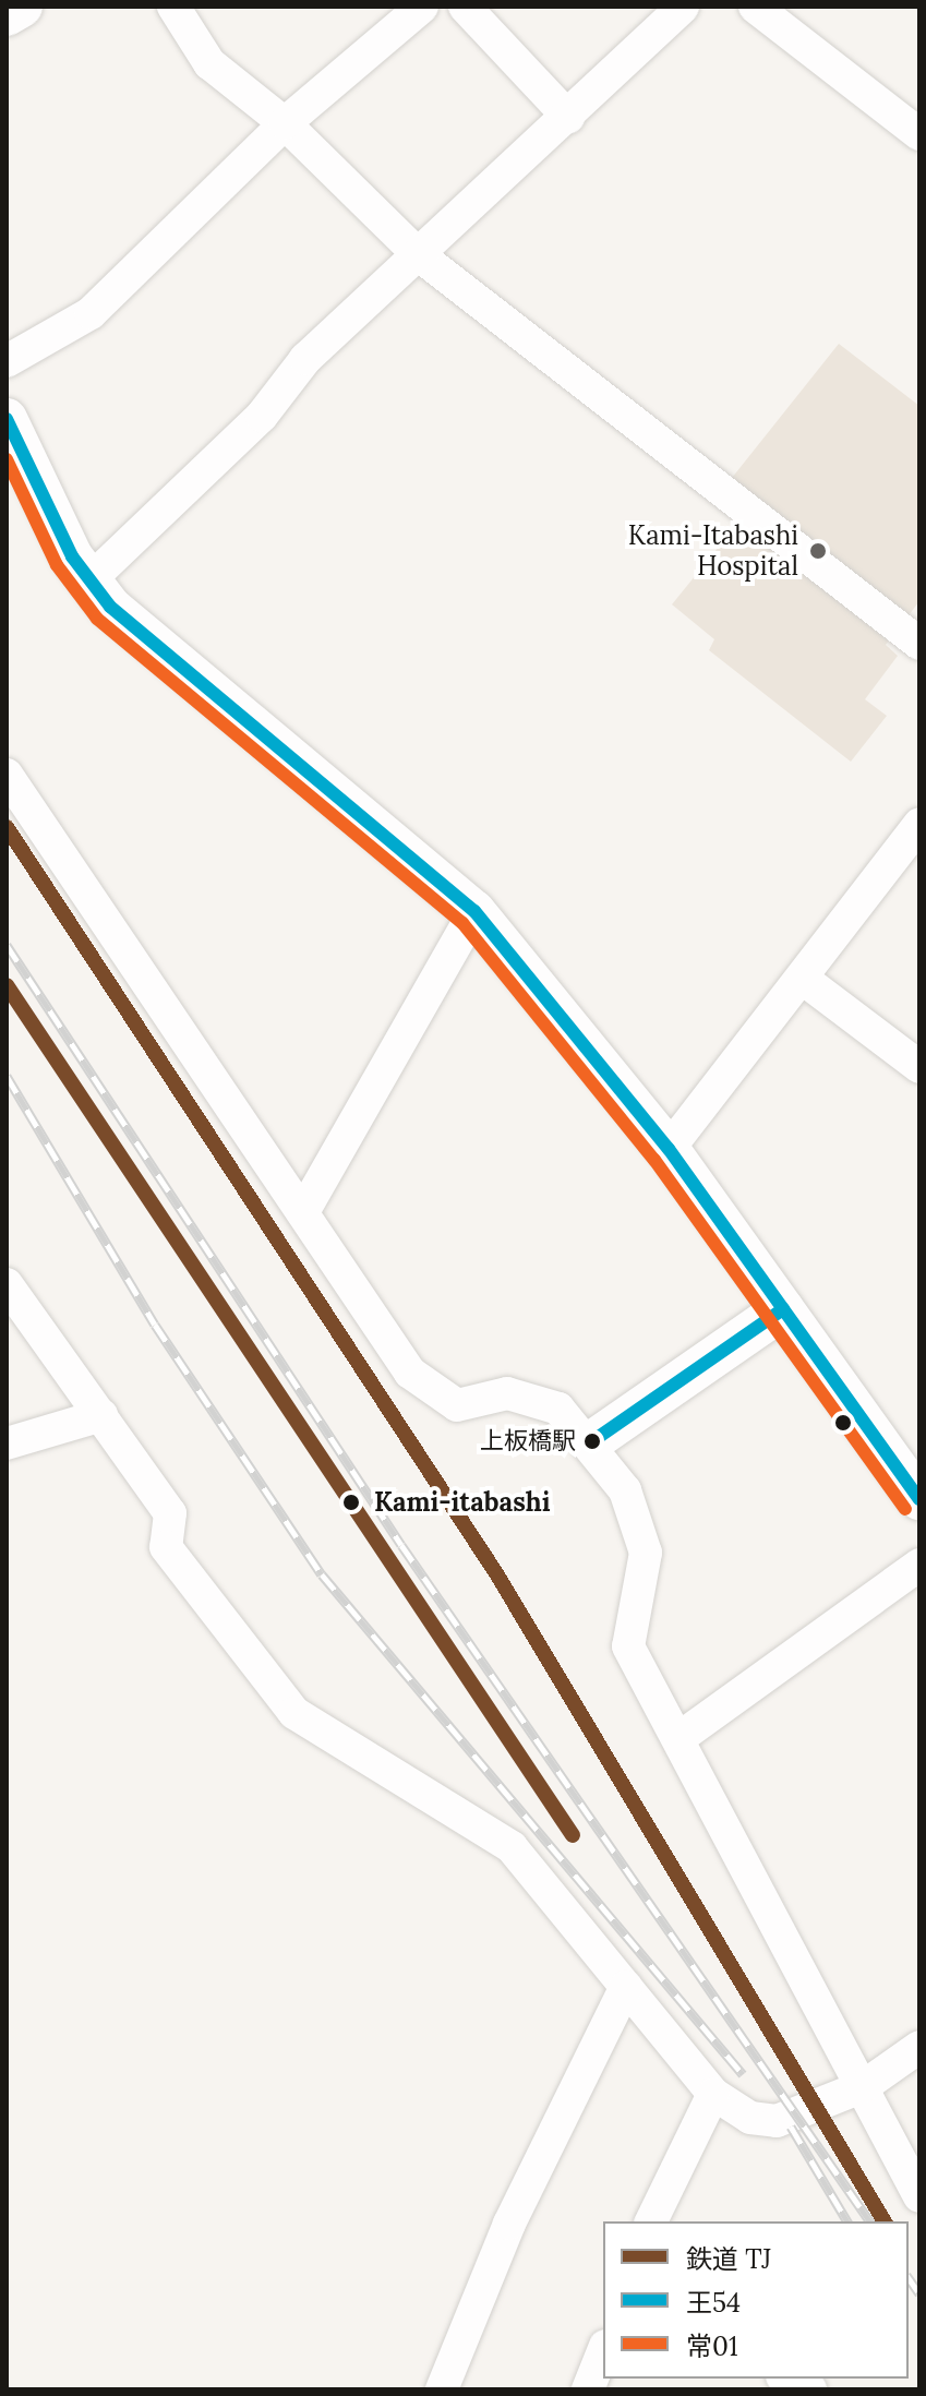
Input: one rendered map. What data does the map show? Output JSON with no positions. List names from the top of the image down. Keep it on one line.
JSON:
{"places":["Kami-Itabashi Hospital","上板橋駅","Kami-itabashi"],"lines":["transit line 王54","transit line 常01","rail line TJ"],"legend":["鉄道 TJ","王54","常01"]}
